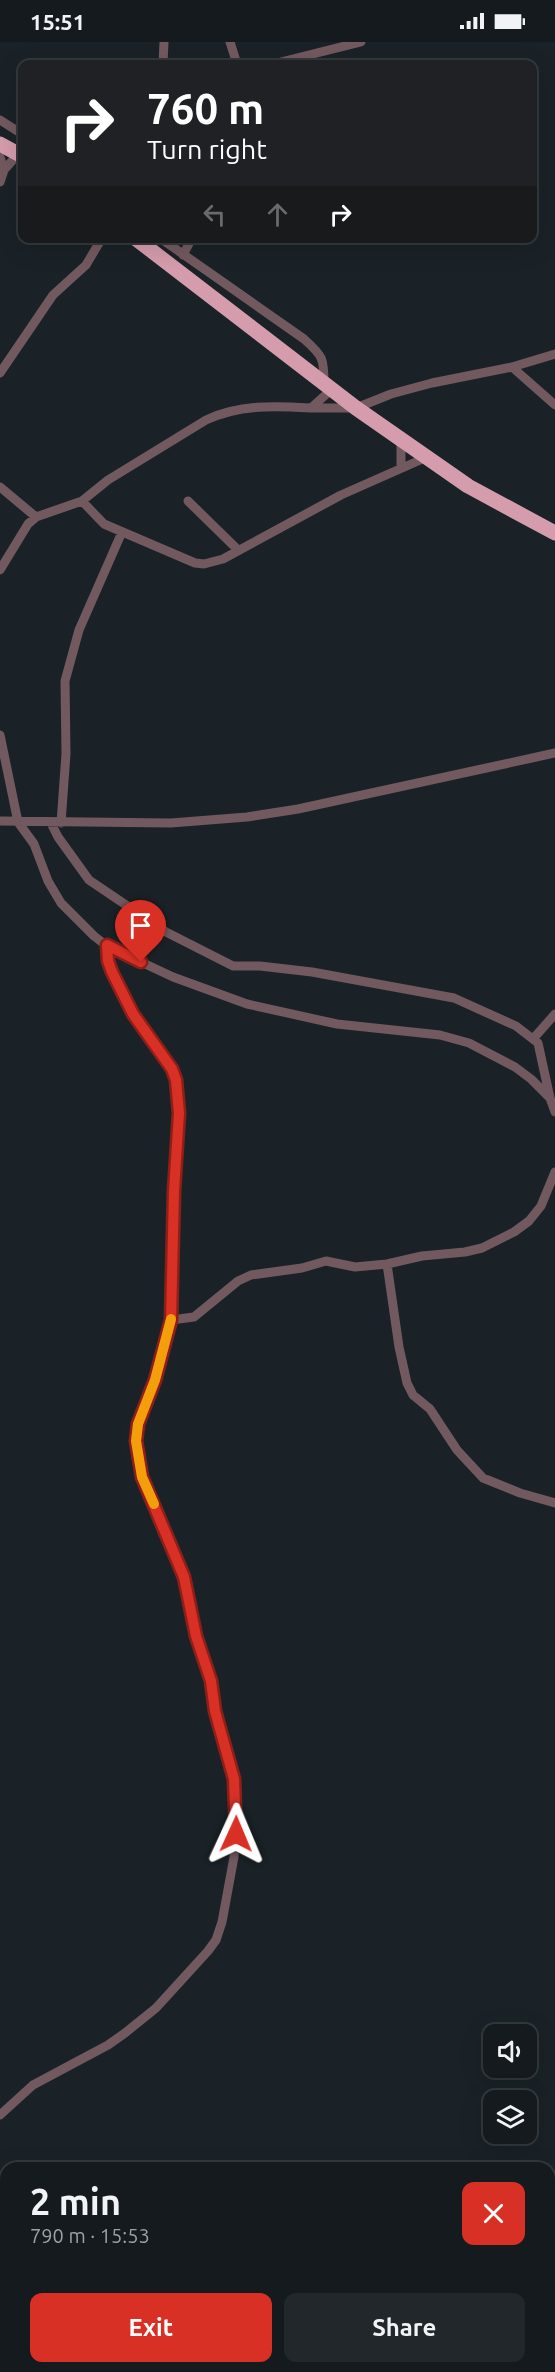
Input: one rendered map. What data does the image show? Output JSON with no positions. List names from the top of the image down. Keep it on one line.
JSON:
{"page":{"status":"15:51","turn":["760 m","Turn right"],"heading":["2 min","790 m · 15:53"],"buttons":["Exit","Share"]}}
